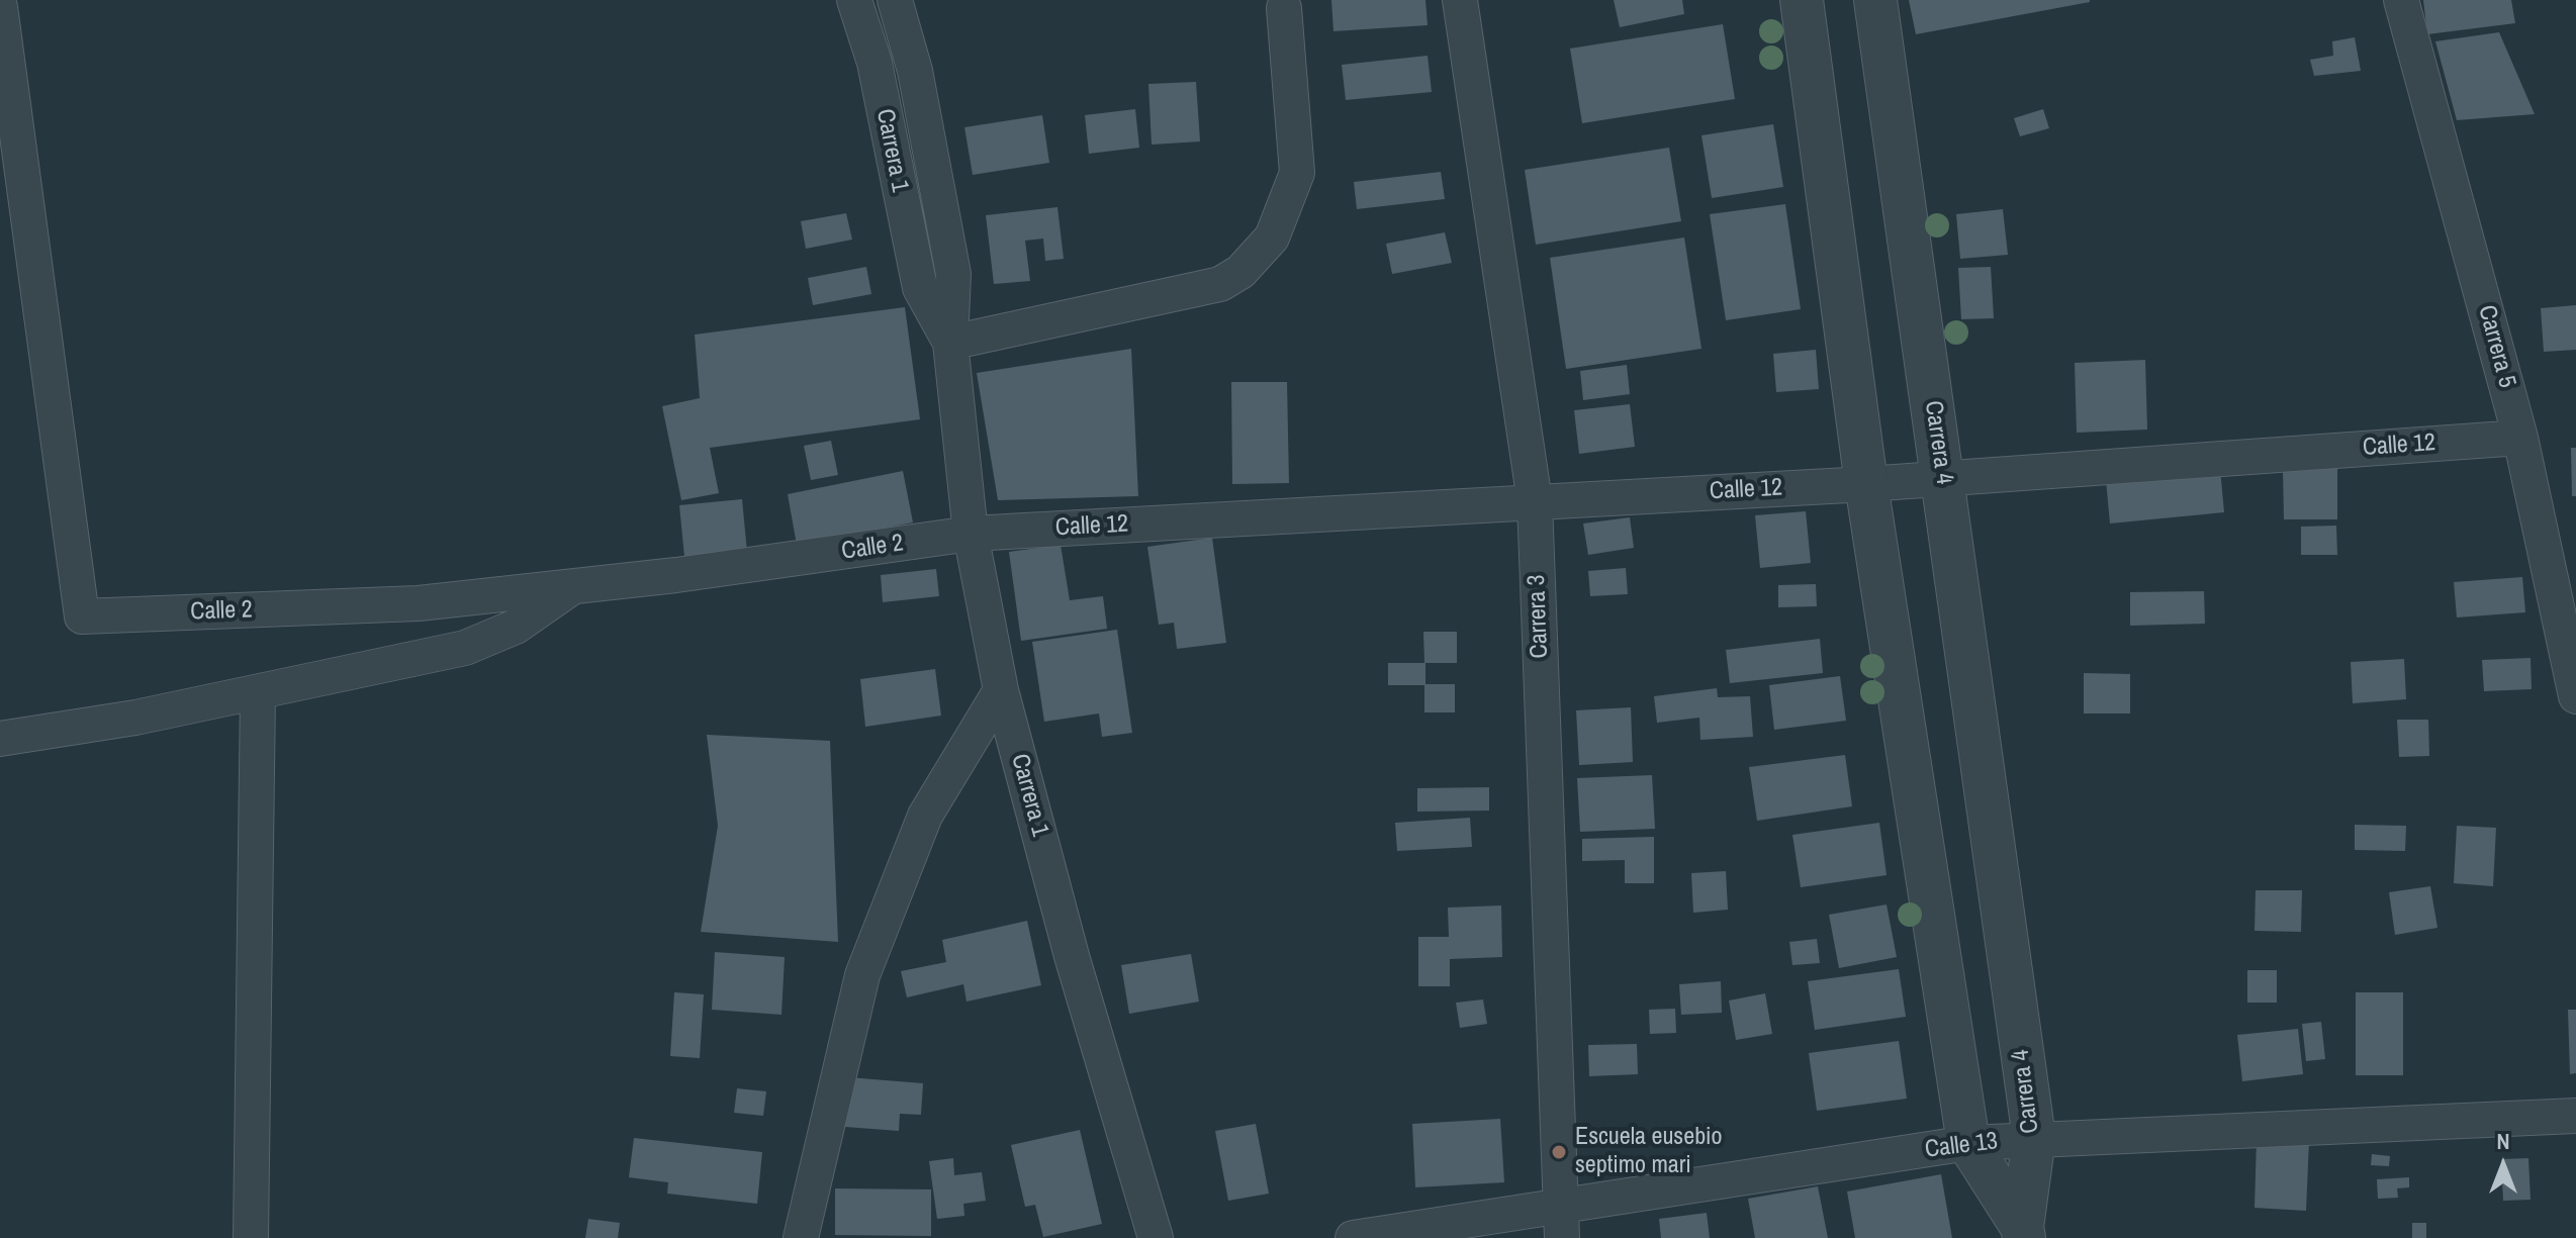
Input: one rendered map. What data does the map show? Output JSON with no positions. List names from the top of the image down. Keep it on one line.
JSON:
{"streets":{"street":["Carrera 1","Carrera 5","Carrera 4","Calle 12","Calle 2","Carrera 3","Calle 13"]},"crossings":[["Carrera 1","Calle 12"],["Carrera 1","Calle 2"],["Carrera 5","Calle 12"],["Carrera 4","Calle 12"],["Carrera 4","Calle 13"],["Calle 12","Calle 2"],["Calle 12","Carrera 3"],["Carrera 3","Calle 13"]],"places":["Escuela eusebio septimo mari"],"north":"top"}
